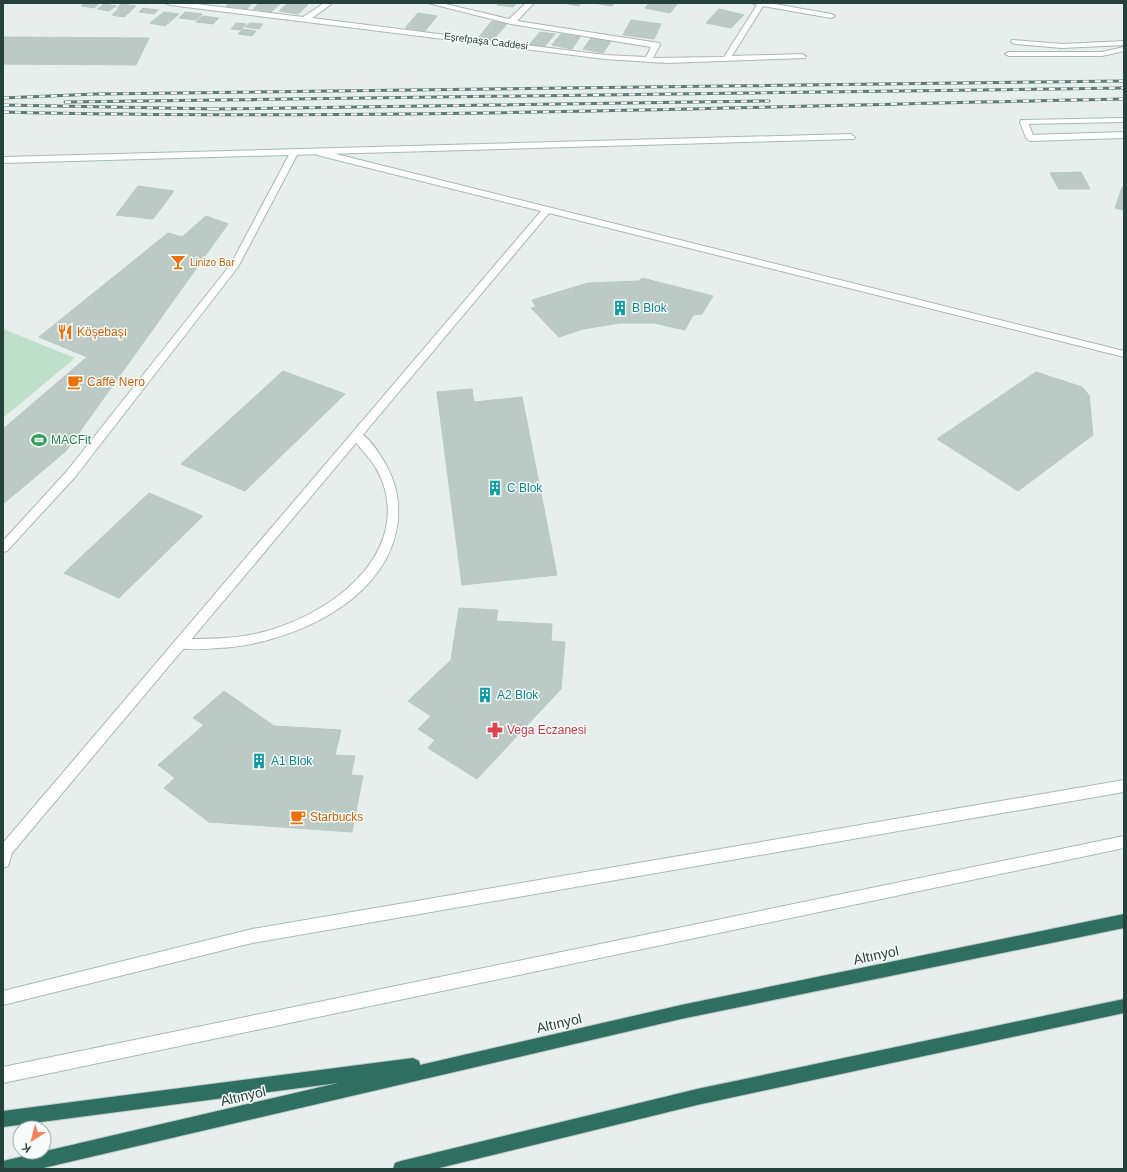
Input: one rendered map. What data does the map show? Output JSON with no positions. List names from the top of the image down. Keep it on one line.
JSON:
{"streets":{"highway":["Altınyol"],"street":["Eşrefpaşa Caddesi"]},"places":{"bar":["Linizo Bar"],"building":["B Blok","C Blok","A2 Blok","A1 Blok"],"restaurant":["Köşebaşı"],"cafe":["Caffè Nero","Starbucks"],"sports":["MACFit"],"pharmacy":["Vega Eczanesi"]},"north":"bottom left"}
